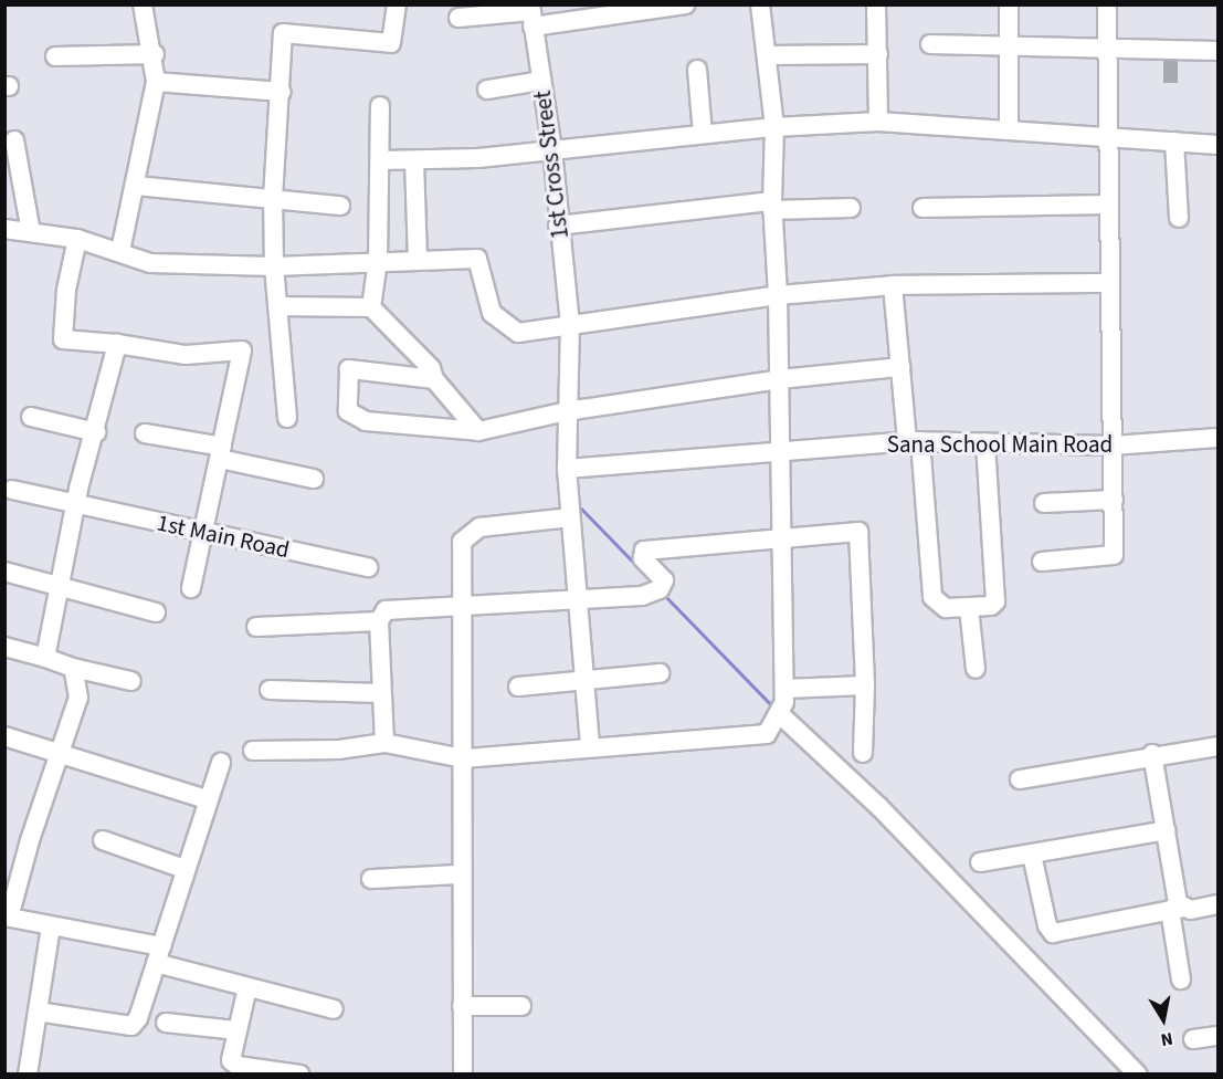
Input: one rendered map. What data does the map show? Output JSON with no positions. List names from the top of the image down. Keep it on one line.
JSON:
{"streets":{"street":["1st Cross Street","Sana School Main Road","1st Main Road"]},"north":"bottom"}
